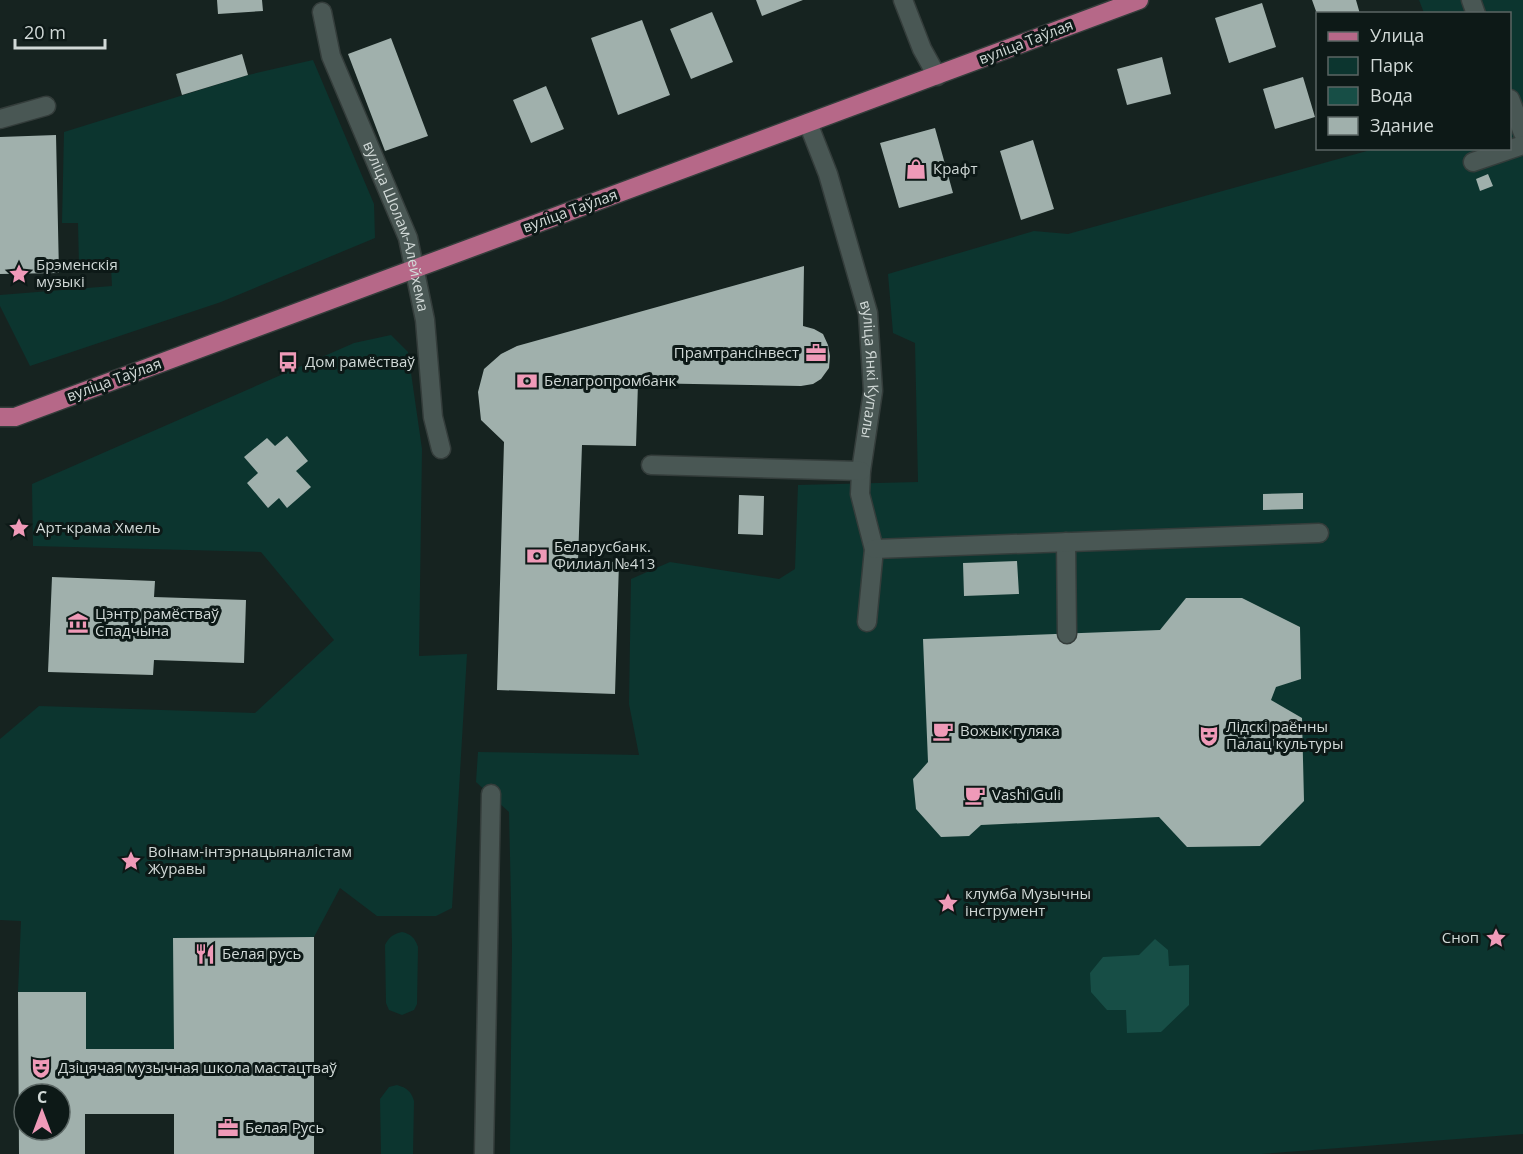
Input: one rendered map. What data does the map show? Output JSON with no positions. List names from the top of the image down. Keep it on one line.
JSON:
{"streets":{"main road":["вуліца Таўлая"],"street":["вуліца Шолам-Алейхема","вуліца Янкі Купалы"]},"crossings":[["вуліца Таўлая","вуліца Шолам-Алейхема"],["вуліца Таўлая","вуліца Янкі Купалы"]],"places":{"shop":["Крафт"],"place":["Брэменскія музыкі","Арт-крама Хмель","Воінам-інтэрнацыяналістам Журавы","клумба Музычны інструмент","Сноп"],"office":["Прамтрансінвест","Белая Русь"],"bus stop":["Дом рамёстваў"],"bank":["Белагропромбанк","Беларусбанк. Филиал №413"],"museum":["Цэнтр рамёстваў Спадчына"],"cafe":["Вожык гуляка","Vashi Guli"],"theatre":["Лідскі раённы Палац культуры","Дзіцячая музычная школа мастацтваў"],"restaurant":["Белая русь"]},"legend":["Улица","Парк","Вода","Здание"],"scale_bar":"20 m","north":"top"}
